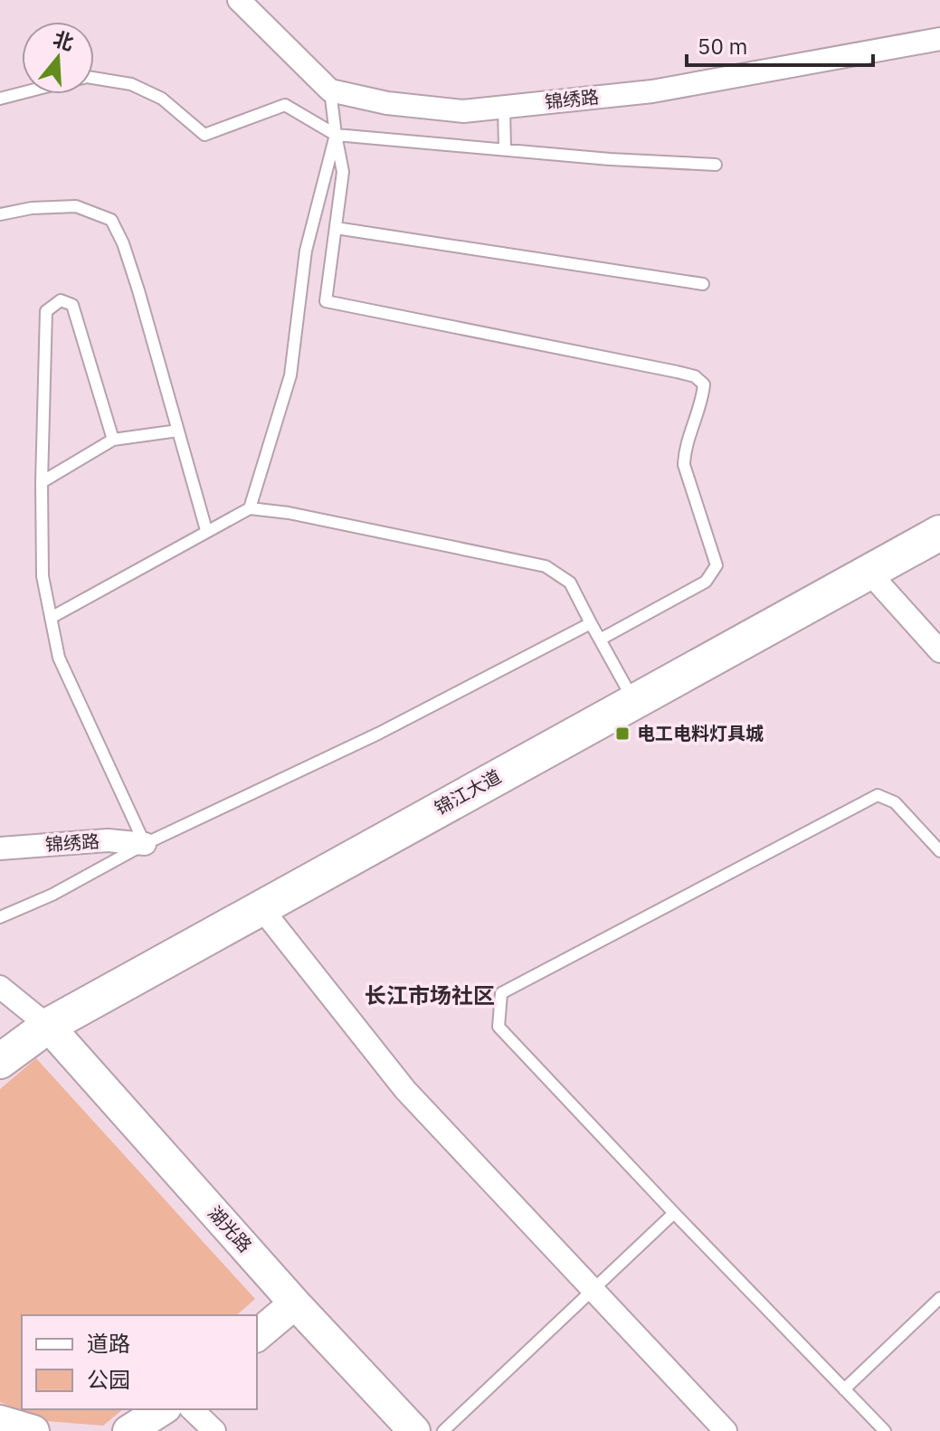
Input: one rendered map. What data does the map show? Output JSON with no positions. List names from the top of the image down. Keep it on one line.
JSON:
{"streets":{"main road":["锦江大道","湖光路"],"street":["锦绣路"]},"crossings":[["锦江大道","湖光路"]],"districts":["长江市场社区"],"places":{"transit":["电工电料灯具城"]},"legend":["道路","公园"],"scale_bar":"50 m","north":"top"}
